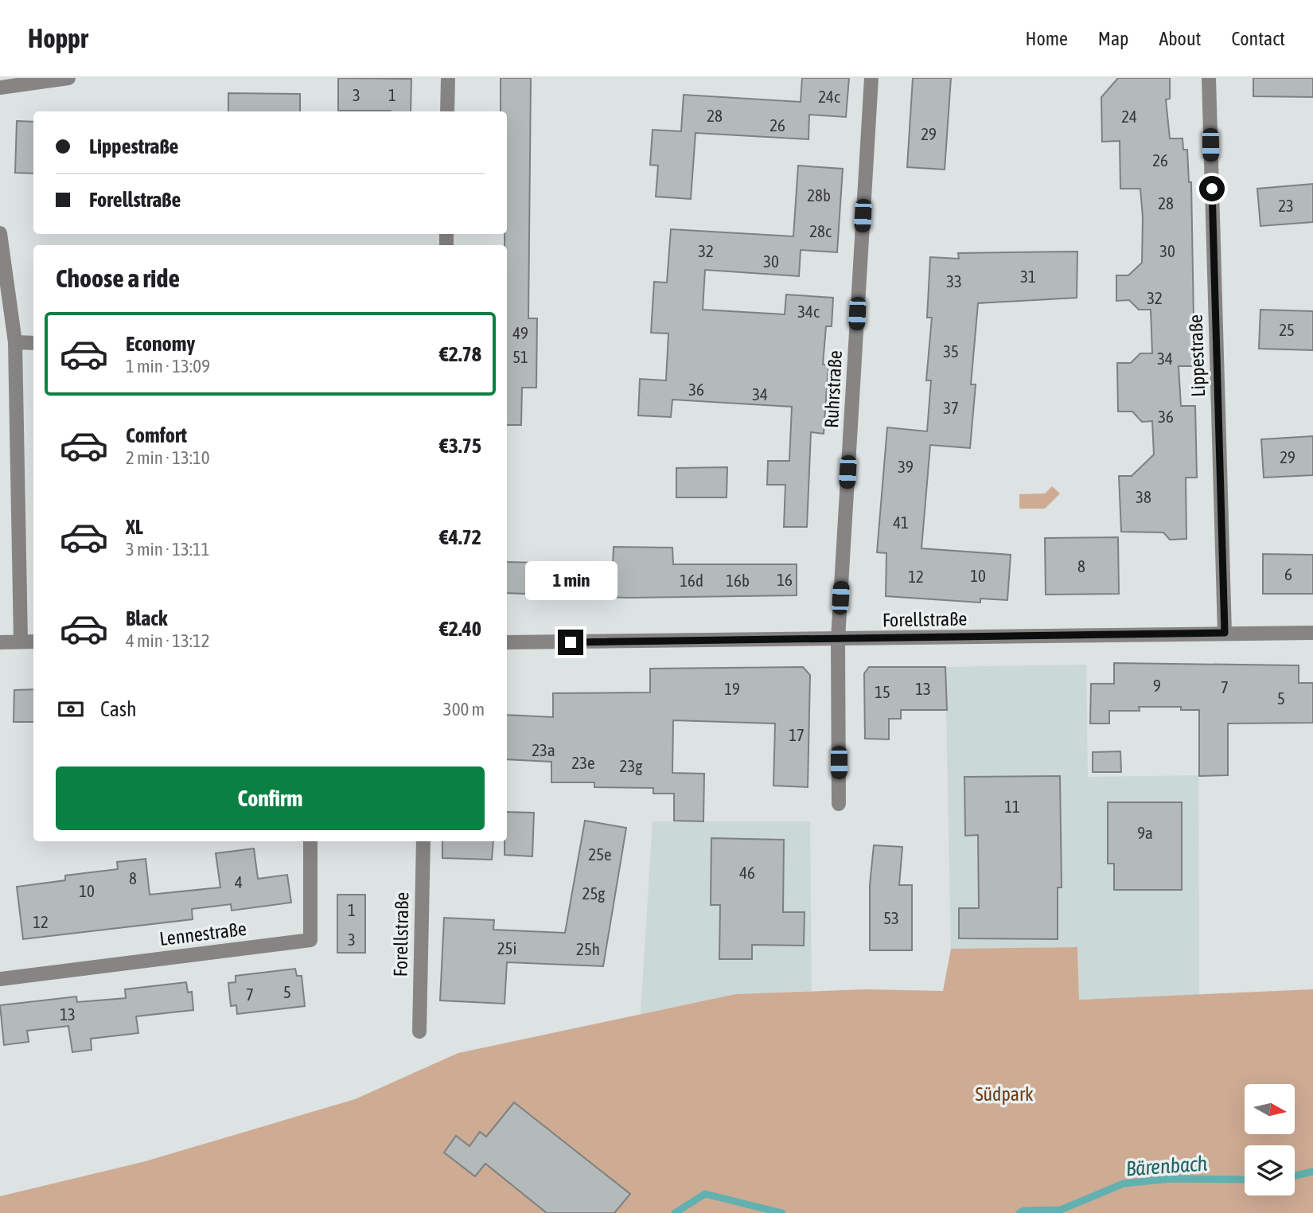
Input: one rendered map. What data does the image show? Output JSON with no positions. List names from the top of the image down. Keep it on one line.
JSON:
{"streets":{"street":["Lippestraße","Ruhrstraße","Forellstraße","Lennestraße"]},"crossings":[["Lippestraße","Forellstraße"],["Ruhrstraße","Forellstraße"]],"water":["Bärenbach"],"parks":["Südpark"],"house_numbers":["3","1","24c","28","24","26","29","26","28b","28","23","28c","32","30","30","31","33","32","34c","25","49","35","51","34","36","34","37","36","29","39","38","41","8","6","10","12","16","16d","16b","9","7","19","13","15","5","17","23a","23e","23g","11","9a","25e","46","8","4","10","25g","1","53","12","3","25i","25h","5","7","13"],"north":"right","page":{"header":"Hoppr","nav":["Home","Map","About","Contact"],"banner":["Lippestraße","Forellstraße"],"heading":"Choose a ride","list":[{"name":"Economy","note":"1 min · 13:09","value":"€2.78"},{"name":"Comfort","note":"2 min · 13:10","value":"€3.75"},{"name":"XL","note":"3 min · 13:11","value":"€4.72"},{"name":"Black","note":"4 min · 13:12","value":"€2.40"}],"bubble":"1 min","pay":["Cash","300 m"],"buttons":"Confirm"}}
